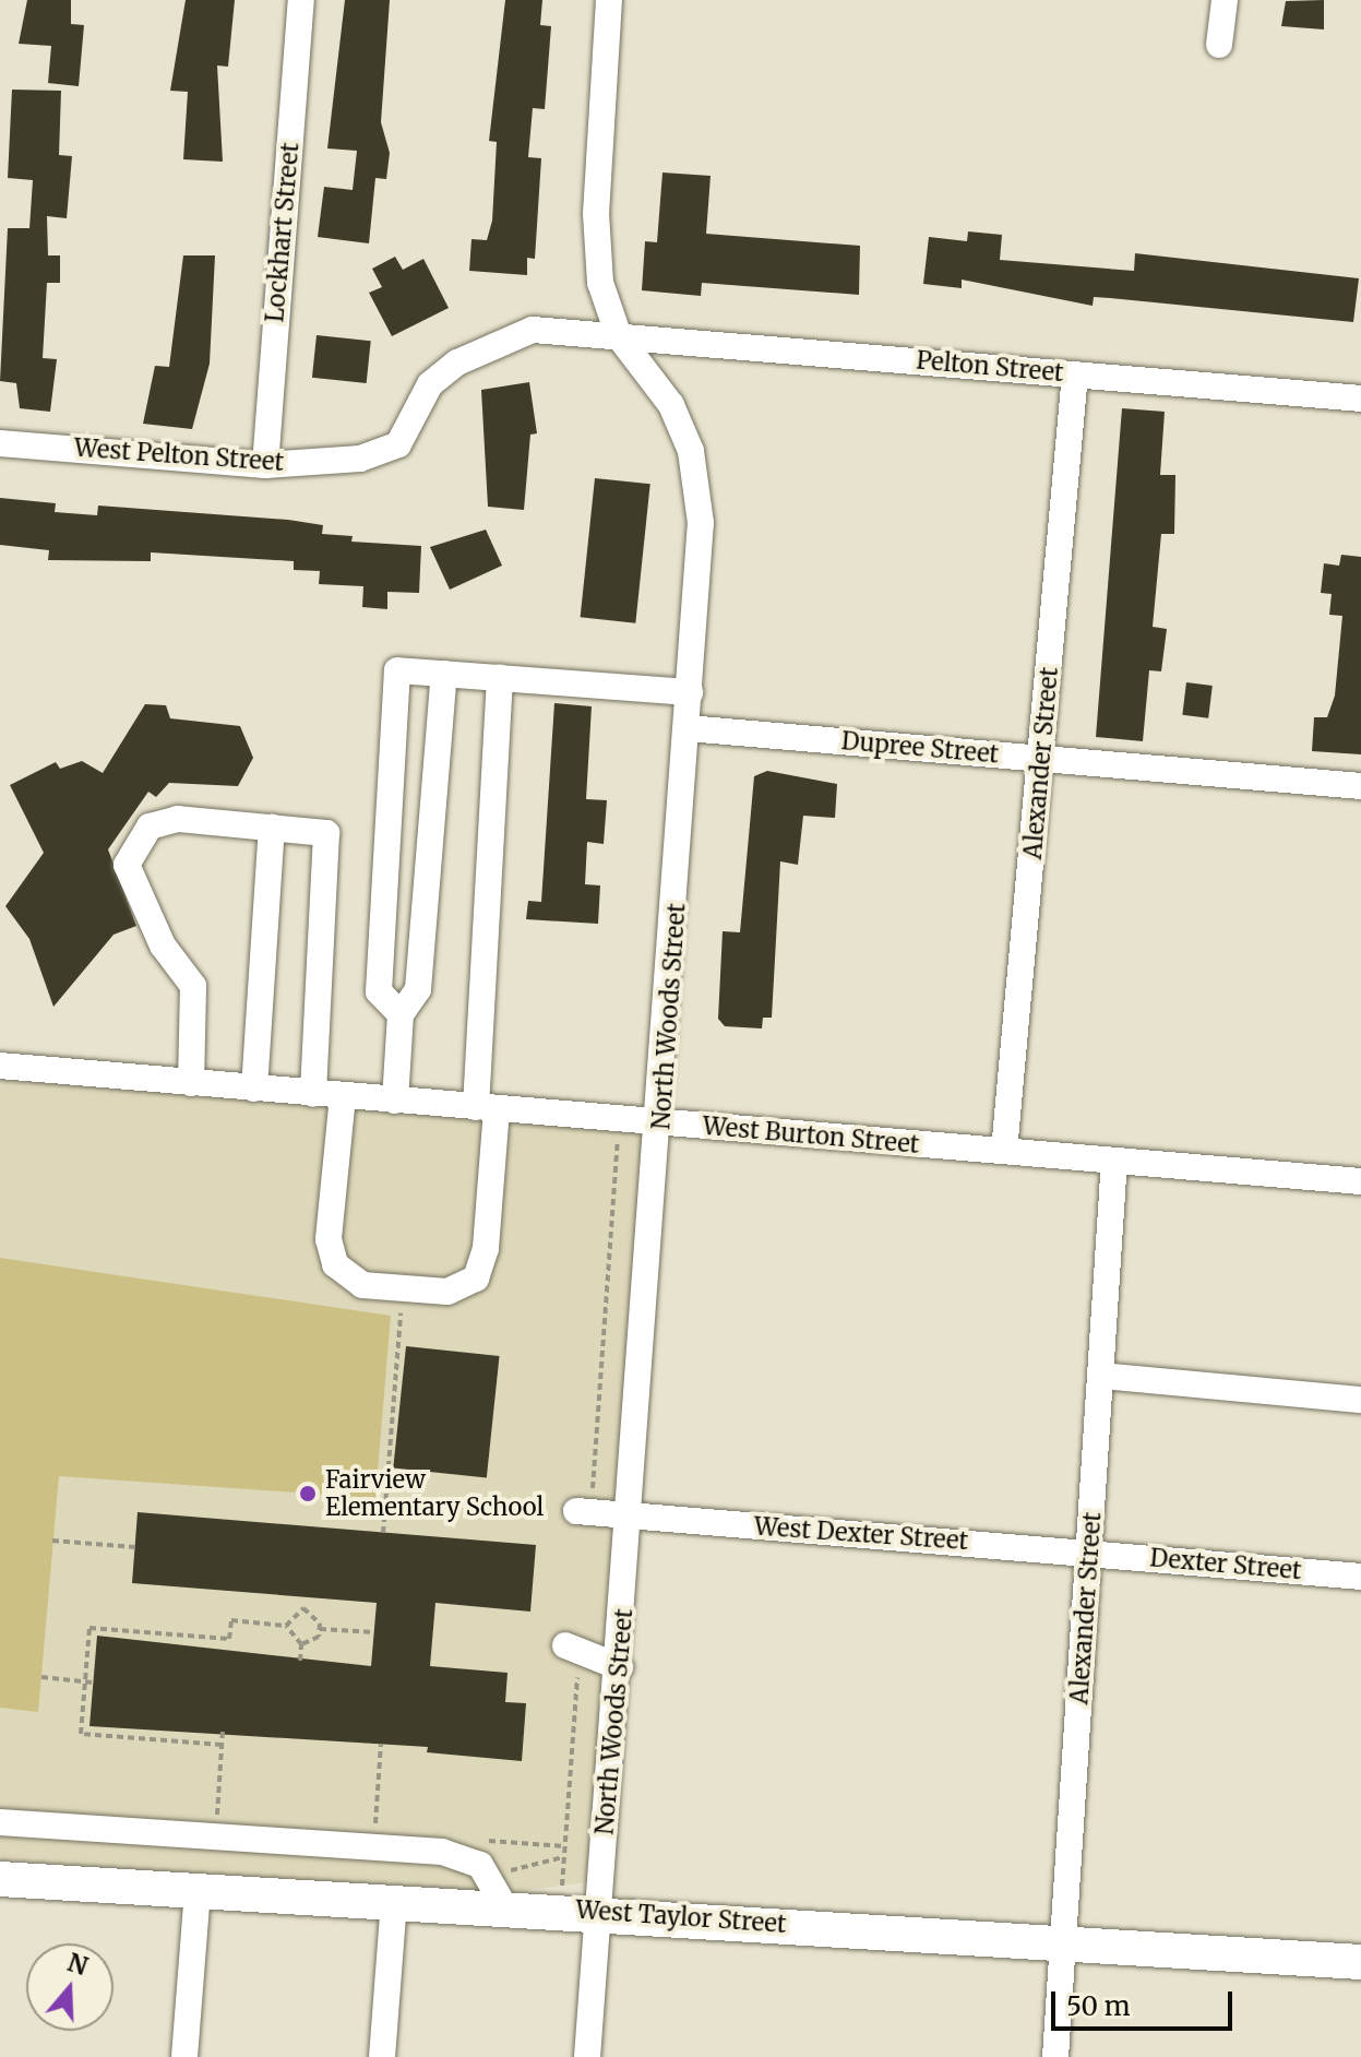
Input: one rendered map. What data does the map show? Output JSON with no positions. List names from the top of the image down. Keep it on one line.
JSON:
{"streets":{"main road":["West Taylor Street"],"street":["Lockhart Street","Pelton Street","West Pelton Street","Dupree Street","Alexander Street","North Woods Street","West Burton Street","West Dexter Street","Dexter Street"]},"crossings":[["Lockhart Street","West Pelton Street"],["Pelton Street","West Pelton Street"],["Pelton Street","Alexander Street"],["Pelton Street","North Woods Street"],["West Pelton Street","North Woods Street"],["Dupree Street","Alexander Street"],["Dupree Street","North Woods Street"],["Alexander Street","West Burton Street"],["Alexander Street","West Dexter Street"],["Alexander Street","Dexter Street"],["Alexander Street","West Taylor Street"],["North Woods Street","West Burton Street"],["North Woods Street","West Dexter Street"],["North Woods Street","West Taylor Street"],["West Dexter Street","Dexter Street"]],"places":["Fairview Elementary School"],"scale_bar":"50 m","north":"top"}
